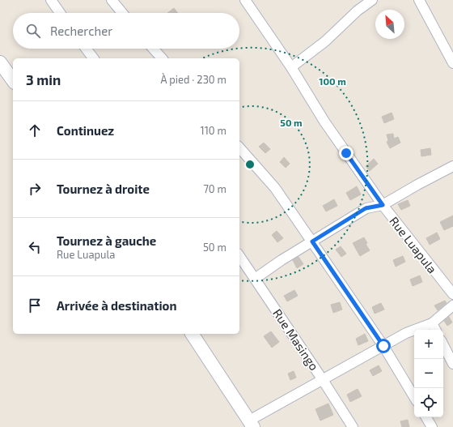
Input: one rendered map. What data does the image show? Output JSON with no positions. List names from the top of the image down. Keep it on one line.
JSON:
{"streets":{"street":["Rue Luapula","Rue Masingo"]},"north":"top left","page":{"search":"Rechercher","heading":["3 min","À pied · 230 m"],"list":[["Continuez","110 m"],["Tournez à droite","70 m"],["Tournez à gauche","Rue Luapula","50 m"],"Arrivée à destination"],"map_buttons":["+","−"]},"rings":["100 m","50 m"]}
